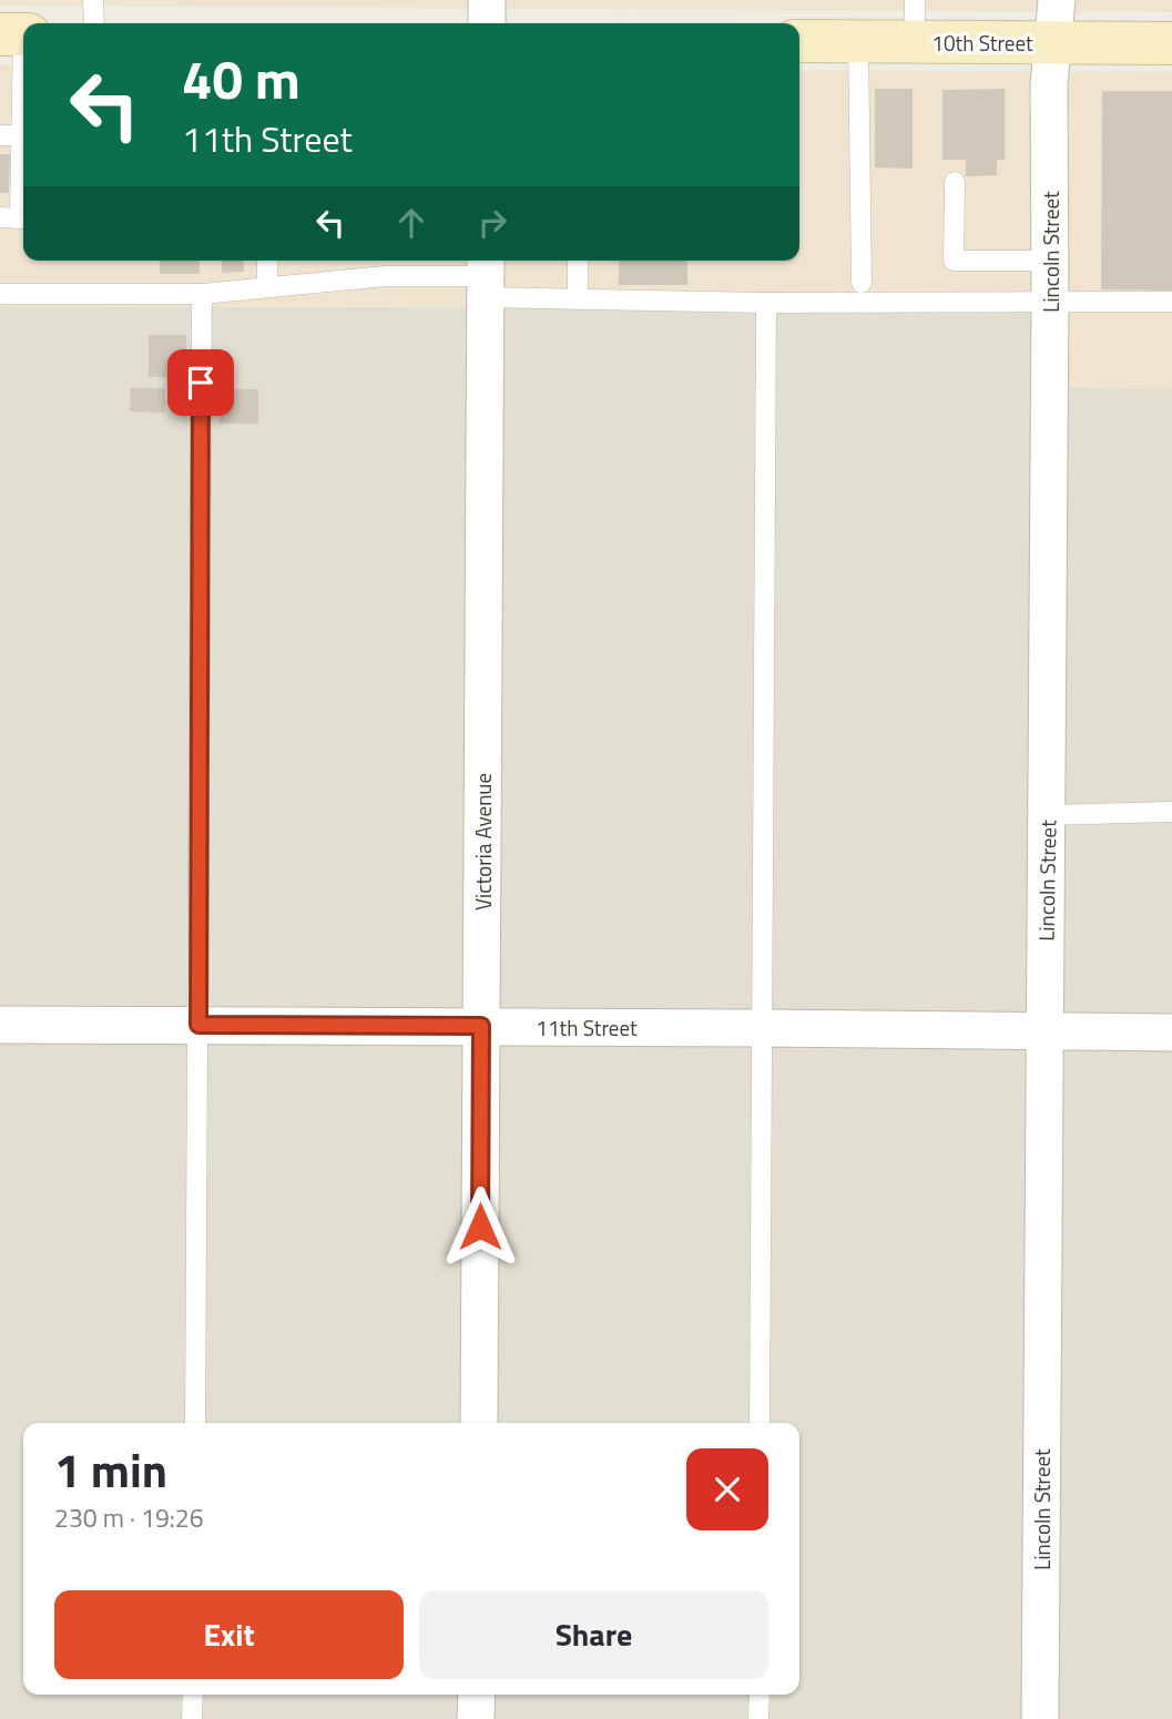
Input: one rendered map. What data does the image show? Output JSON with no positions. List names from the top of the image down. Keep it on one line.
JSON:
{"streets":{"street":["10th Street","Lincoln Street","Victoria Avenue","11th Street"]},"crossings":[["10th Street","Lincoln Street"],["Lincoln Street","11th Street"],["Victoria Avenue","11th Street"]],"page":{"turn":["40 m","11th Street"],"heading":["1 min","230 m · 19:26"],"buttons":["Exit","Share"]}}
